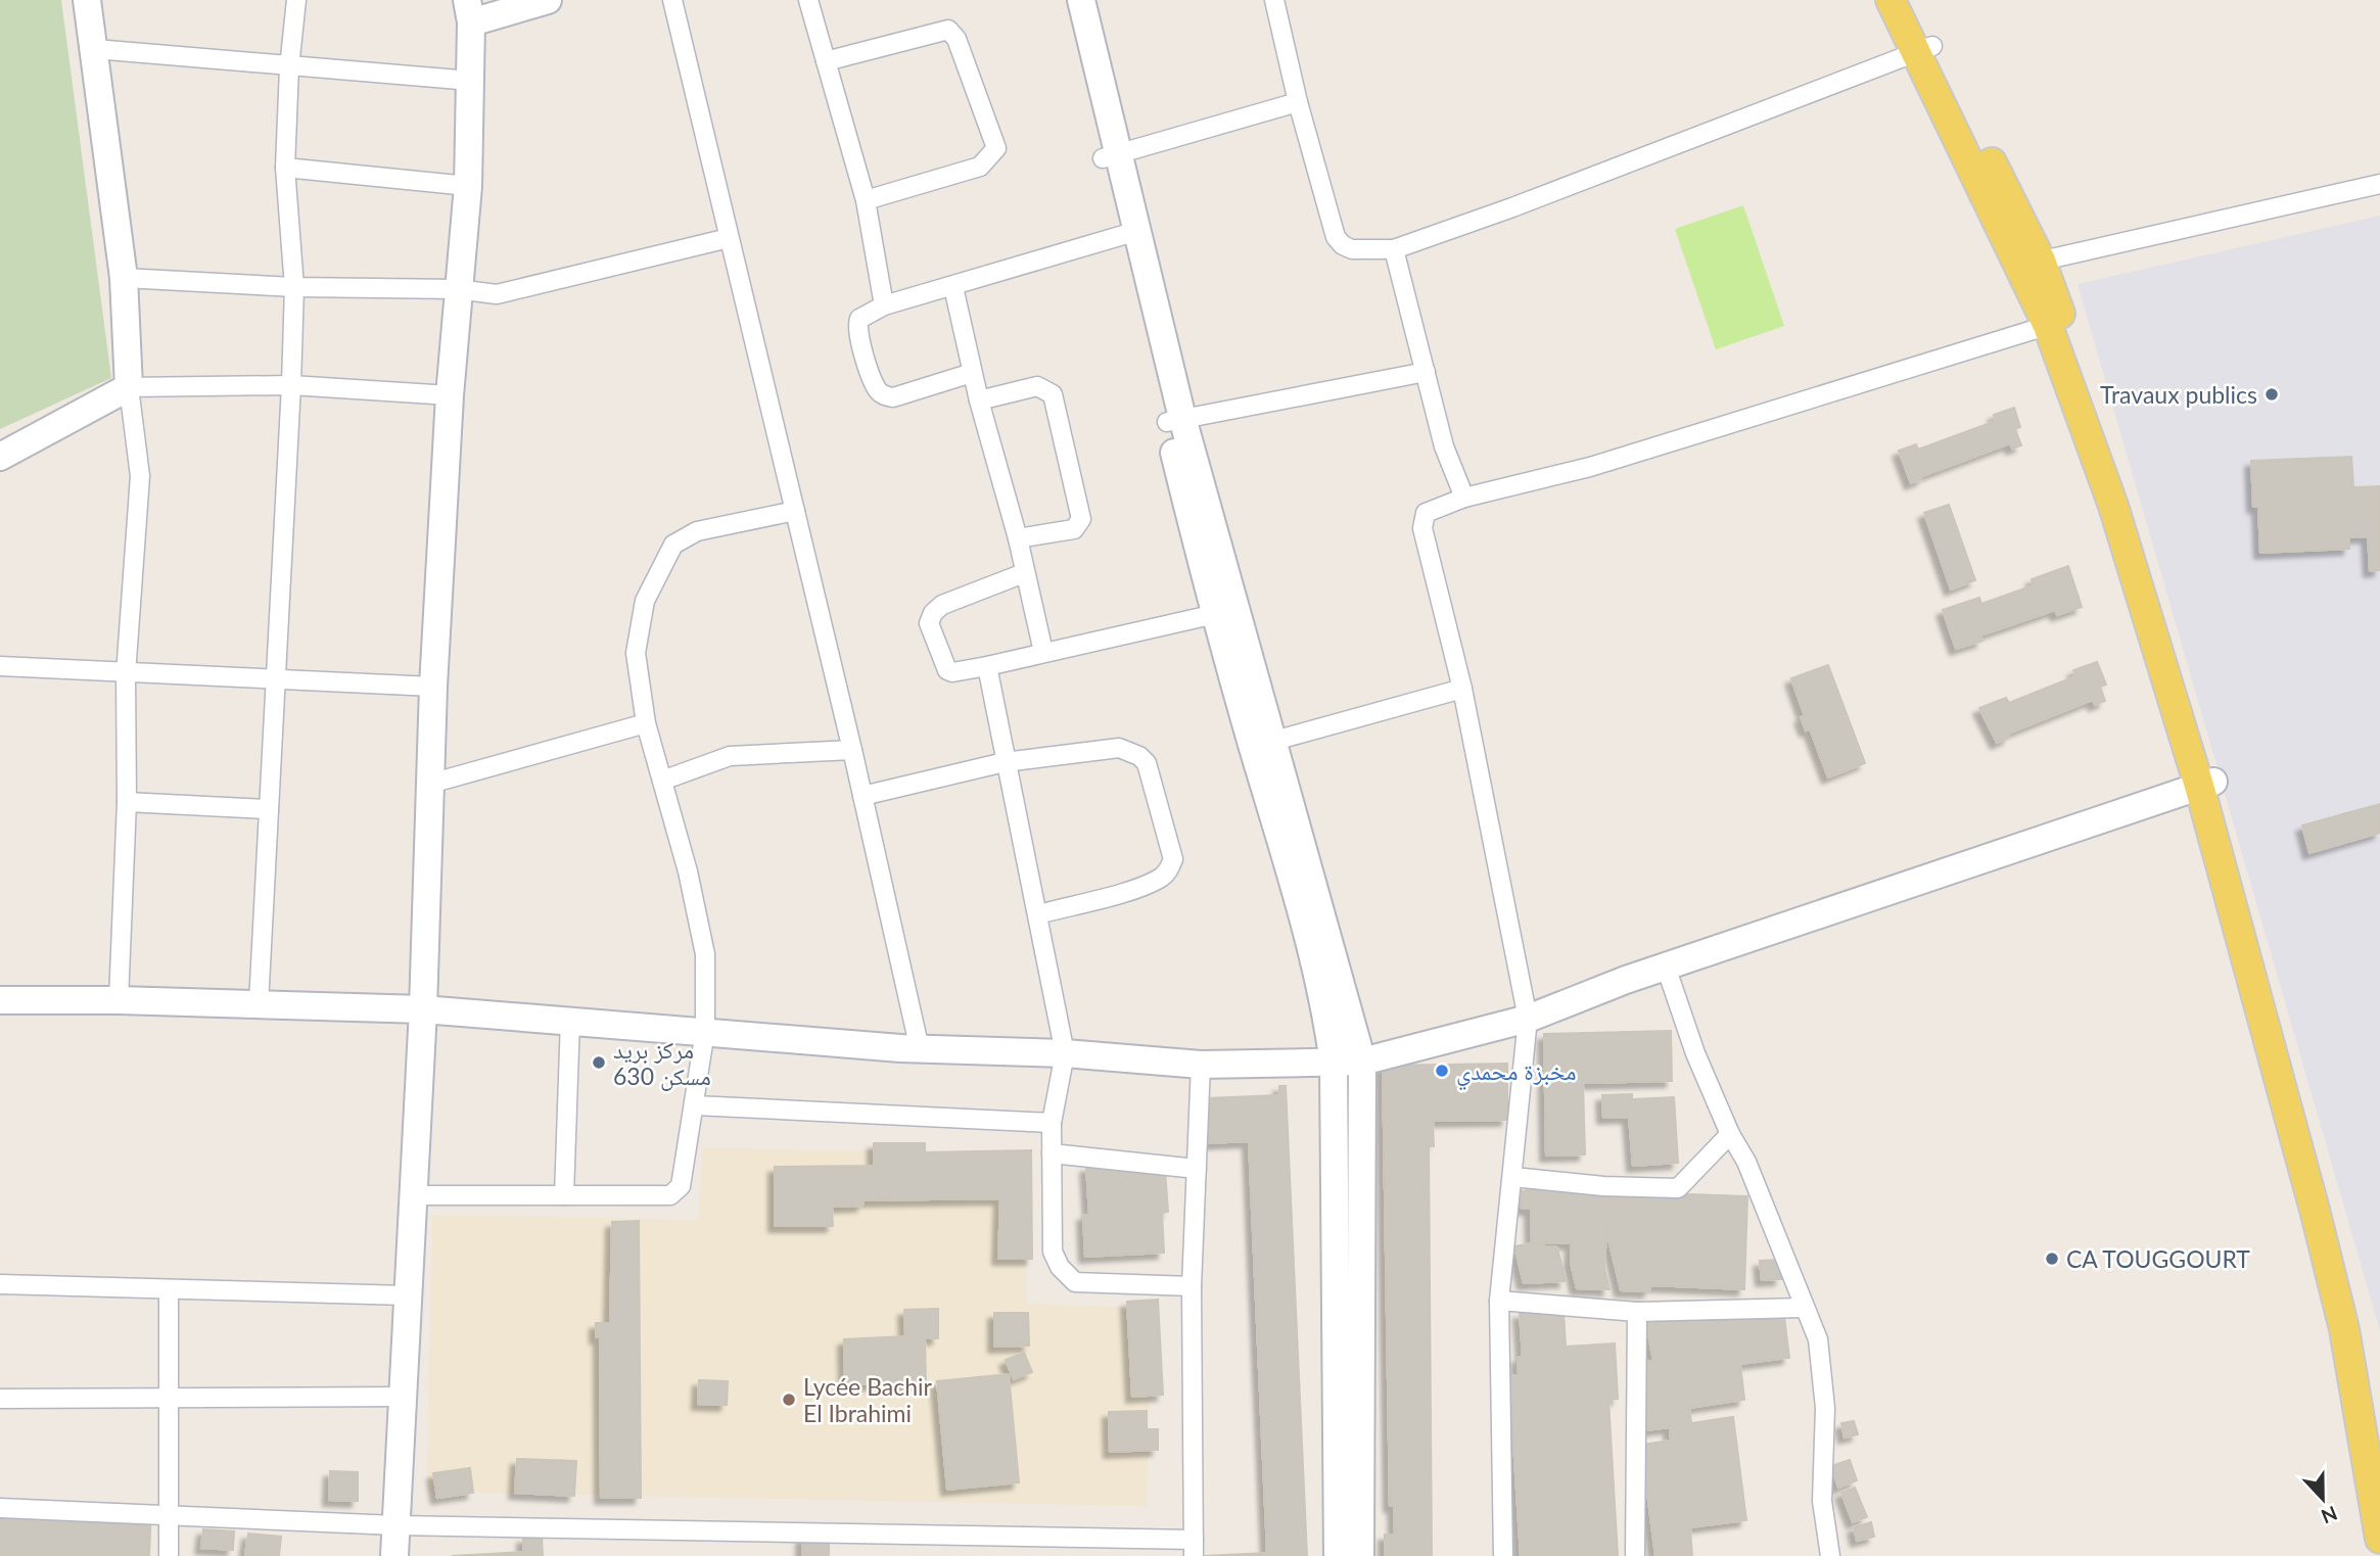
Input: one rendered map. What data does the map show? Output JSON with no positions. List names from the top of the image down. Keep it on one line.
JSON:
{"places":["Travaux publics","مركز بريد 630 مسكن","مخبزة محمدي","CA TOUGGOURT","Lycée Bachir El Ibrahimi"],"north":"bottom"}
